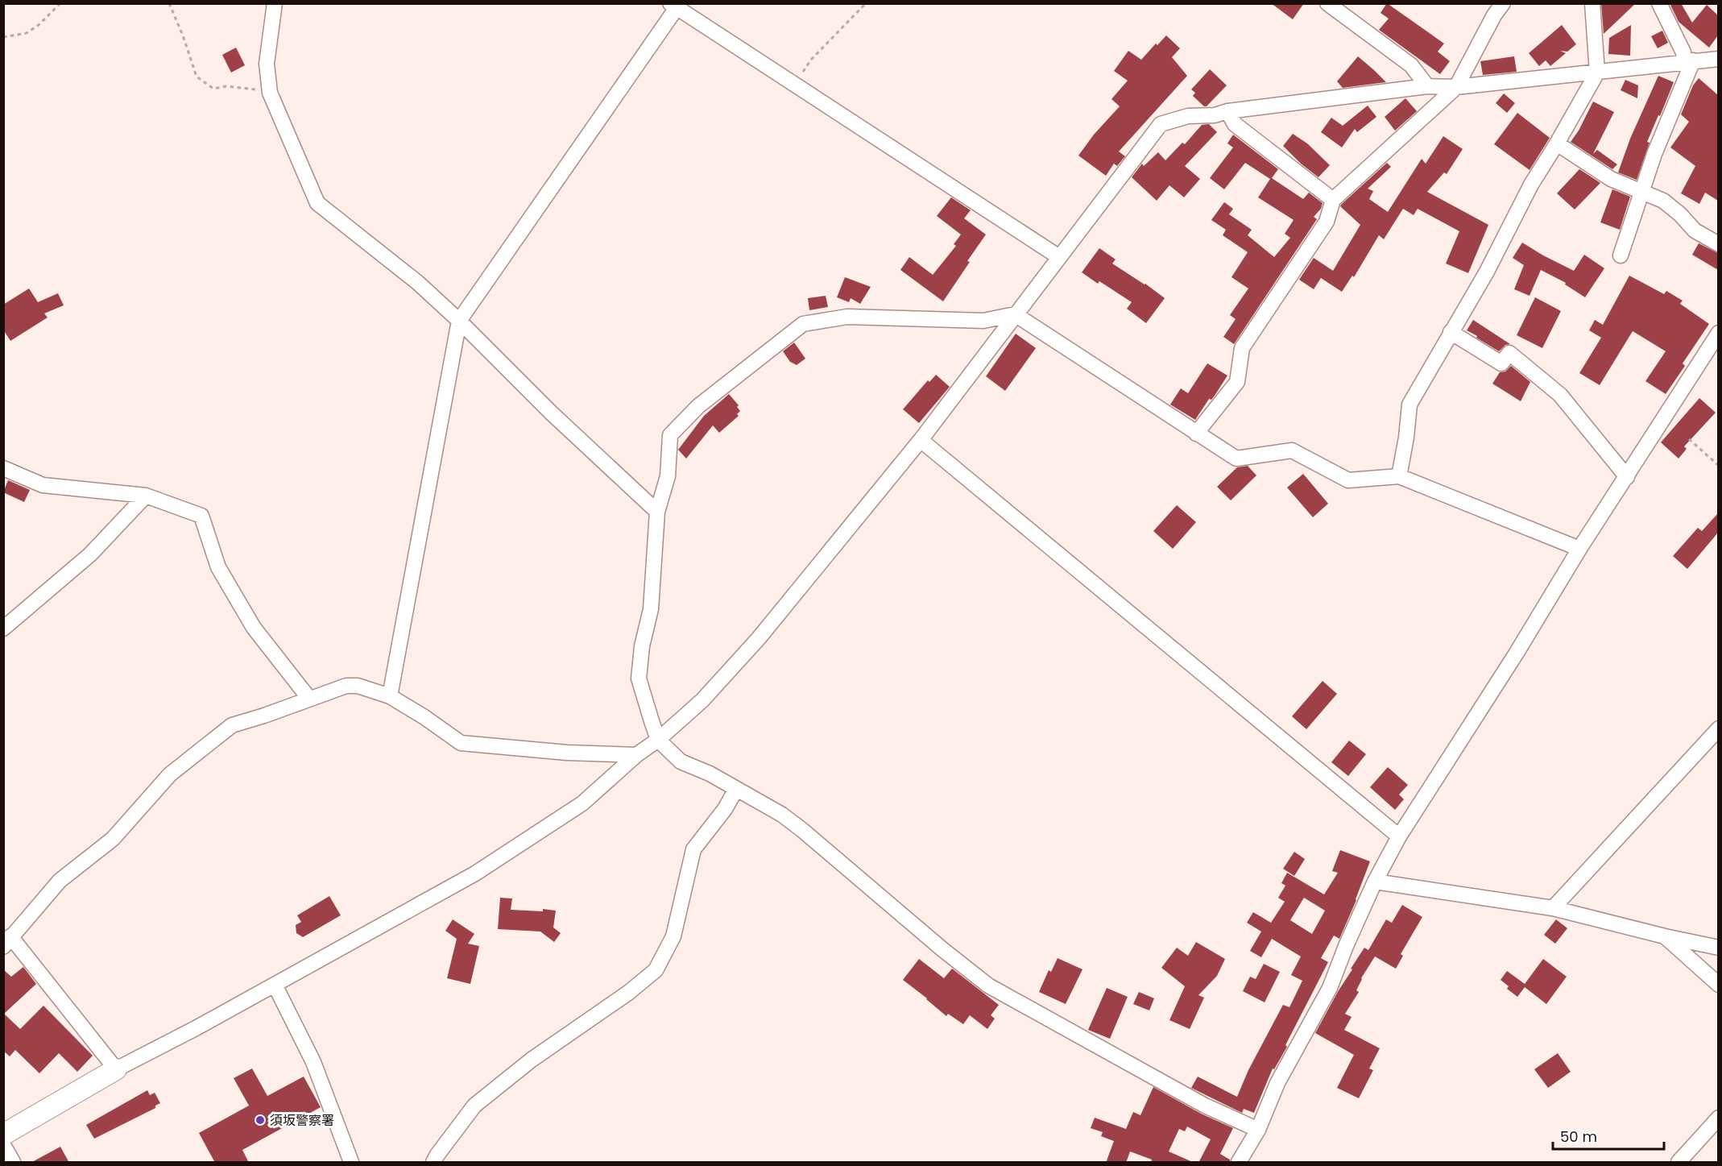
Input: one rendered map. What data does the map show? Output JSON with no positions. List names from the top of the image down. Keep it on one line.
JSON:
{"places":["須坂警察署"],"scale_bar":"50 m"}
